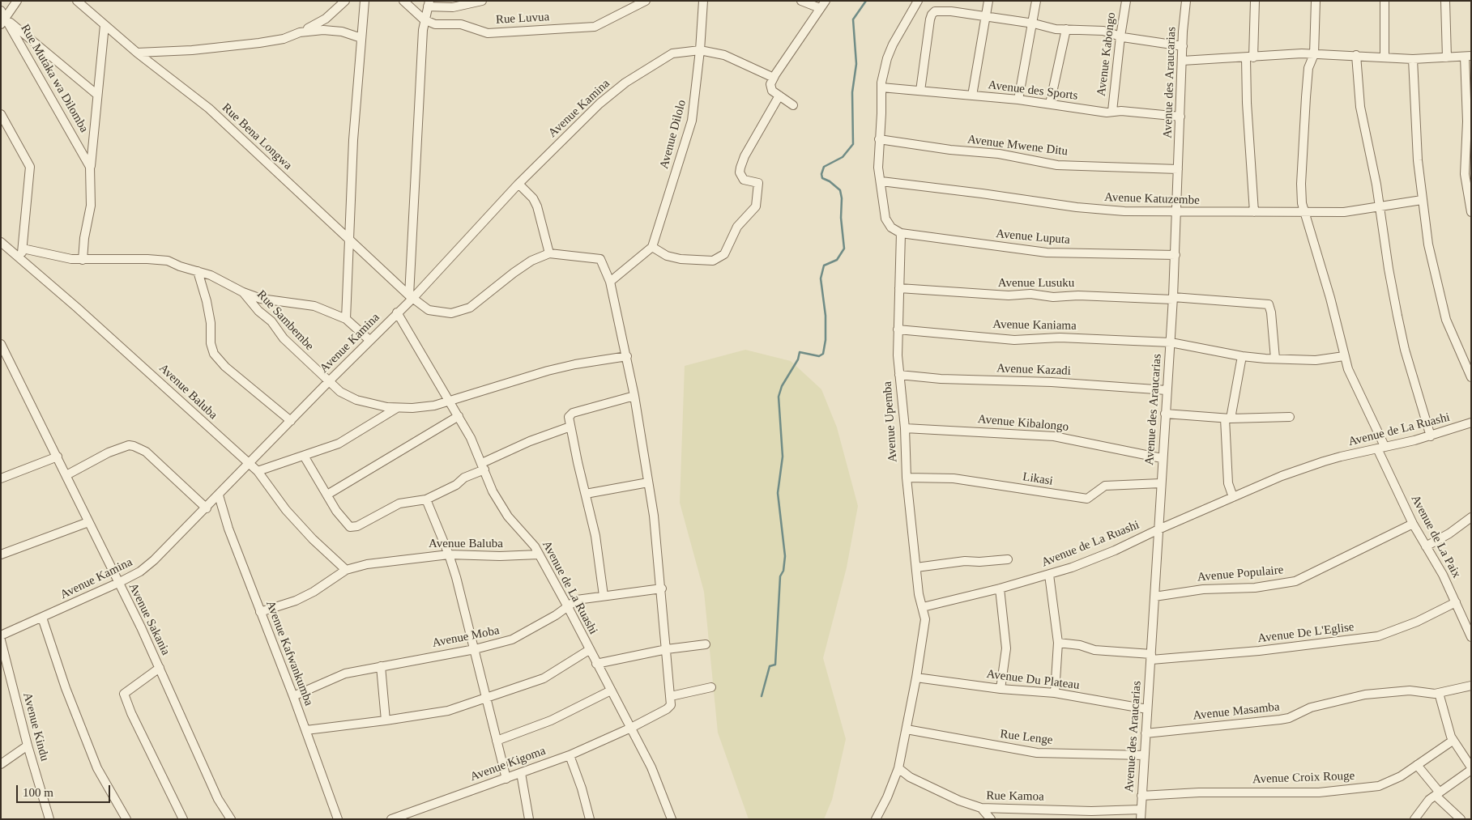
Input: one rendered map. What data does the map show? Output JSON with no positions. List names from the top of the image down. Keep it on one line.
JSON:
{"streets":{"street":["Rue Luvua","Avenue Kabongo","Rue Mutaka wa Dilomba","Avenue des Araucarias","Avenue des Sports","Avenue Kamina","Avenue Dilolo","Rue Bena Longwa","Avenue Mwene Ditu","Avenue Katuzembe","Avenue Luputa","Avenue Lusuku","Rue Sambembe","Avenue Kaniama","Avenue Kazadi","Avenue Baluba","Avenue Upemba","Avenue Kibalongo","Avenue de La Ruashi","Likasi","Avenue de La Paix","Avenue Populaire","Avenue Sakania","Avenue De L'Eglise","Avenue Moba","Avenue Kafwankumba","Avenue Du Plateau","Avenue Masamba","Avenue Kindu","Rue Lenge","Avenue Kigoma","Avenue Croix Rouge","Rue Kamoa"]},"crossings":[["Avenue Kabongo","Avenue des Sports"],["Avenue des Araucarias","Avenue des Sports"],["Avenue des Araucarias","Avenue Mwene Ditu"],["Avenue des Araucarias","Avenue Katuzembe"],["Avenue des Araucarias","Avenue Luputa"],["Avenue des Araucarias","Avenue Lusuku"],["Avenue des Araucarias","Avenue Kaniama"],["Avenue des Araucarias","Avenue Kazadi"],["Avenue des Araucarias","Avenue Kibalongo"],["Avenue des Araucarias","Avenue de La Ruashi"],["Avenue des Araucarias","Likasi"],["Avenue des Araucarias","Avenue Populaire"],["Avenue des Araucarias","Avenue De L'Eglise"],["Avenue des Araucarias","Avenue Du Plateau"],["Avenue des Araucarias","Avenue Masamba"],["Avenue des Araucarias","Rue Lenge"],["Avenue des Araucarias","Avenue Croix Rouge"],["Avenue des Araucarias","Rue Kamoa"],["Avenue Kamina","Avenue Dilolo"],["Avenue Kamina","Rue Bena Longwa"],["Avenue Kamina","Rue Sambembe"],["Avenue Kamina","Avenue Baluba"],["Avenue Kamina","Avenue de La Ruashi"],["Avenue Kamina","Avenue Sakania"],["Avenue Kamina","Avenue Kafwankumba"],["Avenue Katuzembe","Avenue Luputa"],["Avenue Katuzembe","Avenue de La Paix"],["Avenue Luputa","Avenue Upemba"],["Avenue Lusuku","Avenue Kaniama"],["Avenue Lusuku","Avenue Upemba"],["Rue Sambembe","Avenue de La Ruashi"],["Avenue Kaniama","Avenue Upemba"],["Avenue Kaniama","Avenue de La Paix"],["Avenue Kazadi","Avenue Upemba"],["Avenue Baluba","Avenue de La Ruashi"],["Avenue Baluba","Avenue Kafwankumba"],["Avenue Upemba","Avenue Kibalongo"],["Avenue Upemba","Avenue de La Ruashi"],["Avenue Upemba","Likasi"],["Avenue de La Ruashi","Avenue de La Paix"],["Avenue de La Ruashi","Avenue Moba"],["Avenue de La Ruashi","Avenue Kigoma"],["Avenue de La Paix","Avenue Populaire"],["Avenue de La Paix","Avenue De L'Eglise"],["Avenue Moba","Avenue Kafwankumba"]],"scale_bar":"100 m"}
